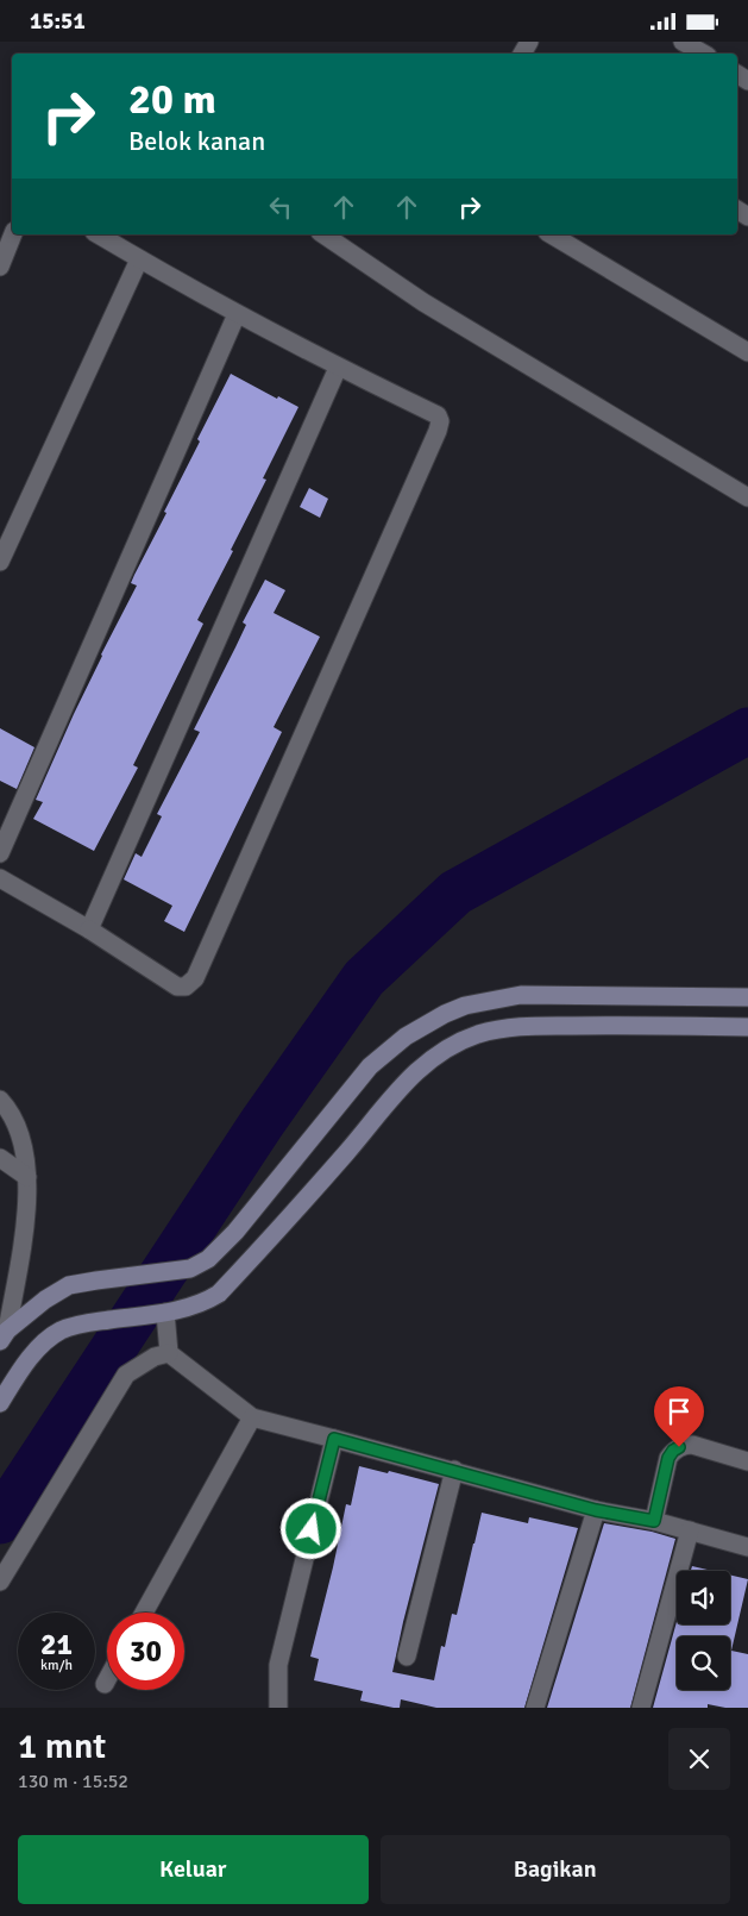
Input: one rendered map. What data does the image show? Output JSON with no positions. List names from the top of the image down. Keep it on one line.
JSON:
{"page":{"status":"15:51","turn":["20 m","Belok kanan"],"speed":"21 km/h","limit":"30","heading":["1 mnt","130 m · 15:52"],"buttons":["Keluar","Bagikan"]}}
